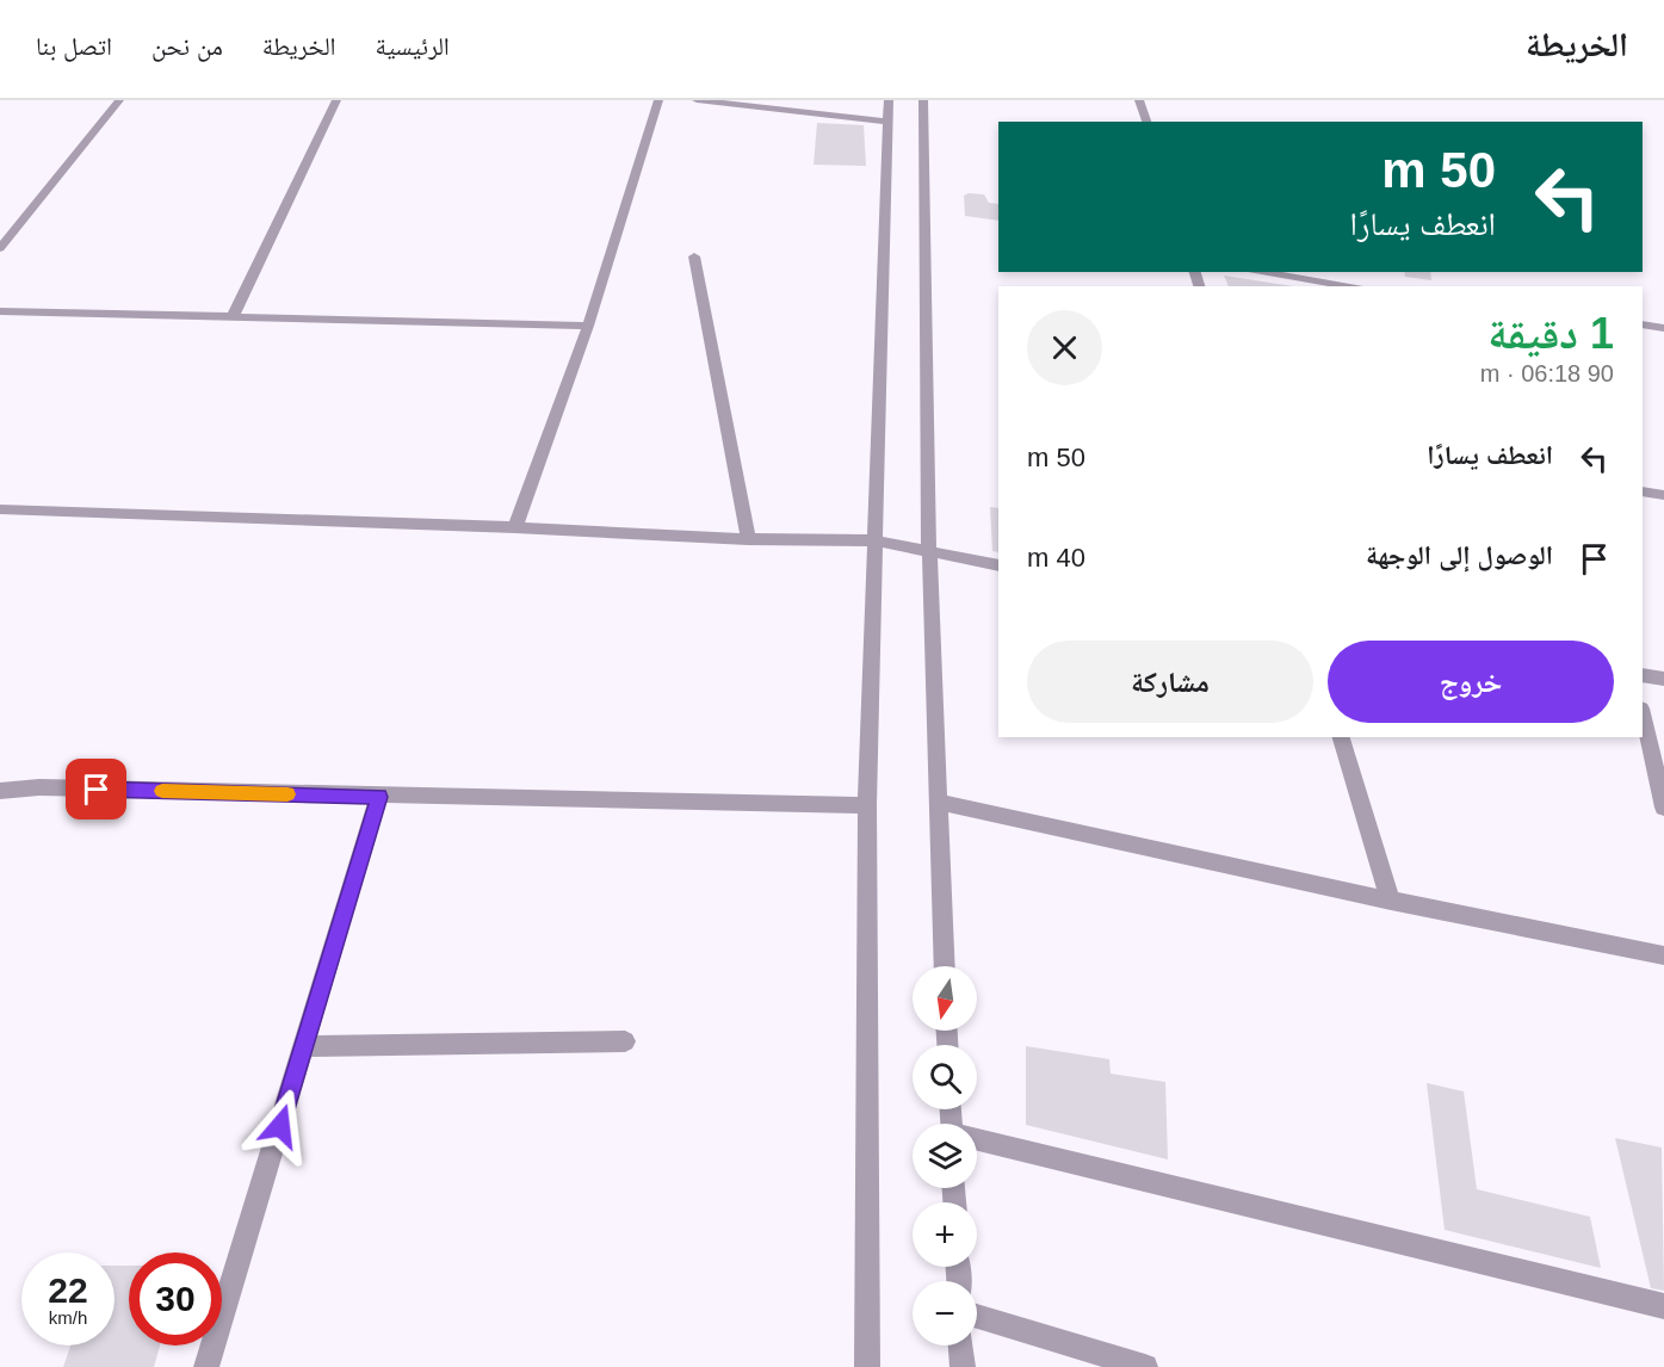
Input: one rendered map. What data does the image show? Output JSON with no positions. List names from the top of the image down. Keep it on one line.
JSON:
{"north":"bottom","page":{"header":"الخريطة","nav":["الرئيسية","الخريطة","من نحن","اتصل بنا"],"turn":["50 m","انعطف يسارًا"],"heading":["1 دقيقة","90 m · 06:18"],"list":[{"name":"انعطف يسارًا","value":"50 m"},{"name":"الوصول إلى الوجهة","value":"40 m"}],"buttons":["خروج","مشاركة"],"map_buttons":["+","−"],"speed":"22 km/h","limit":"30"}}
